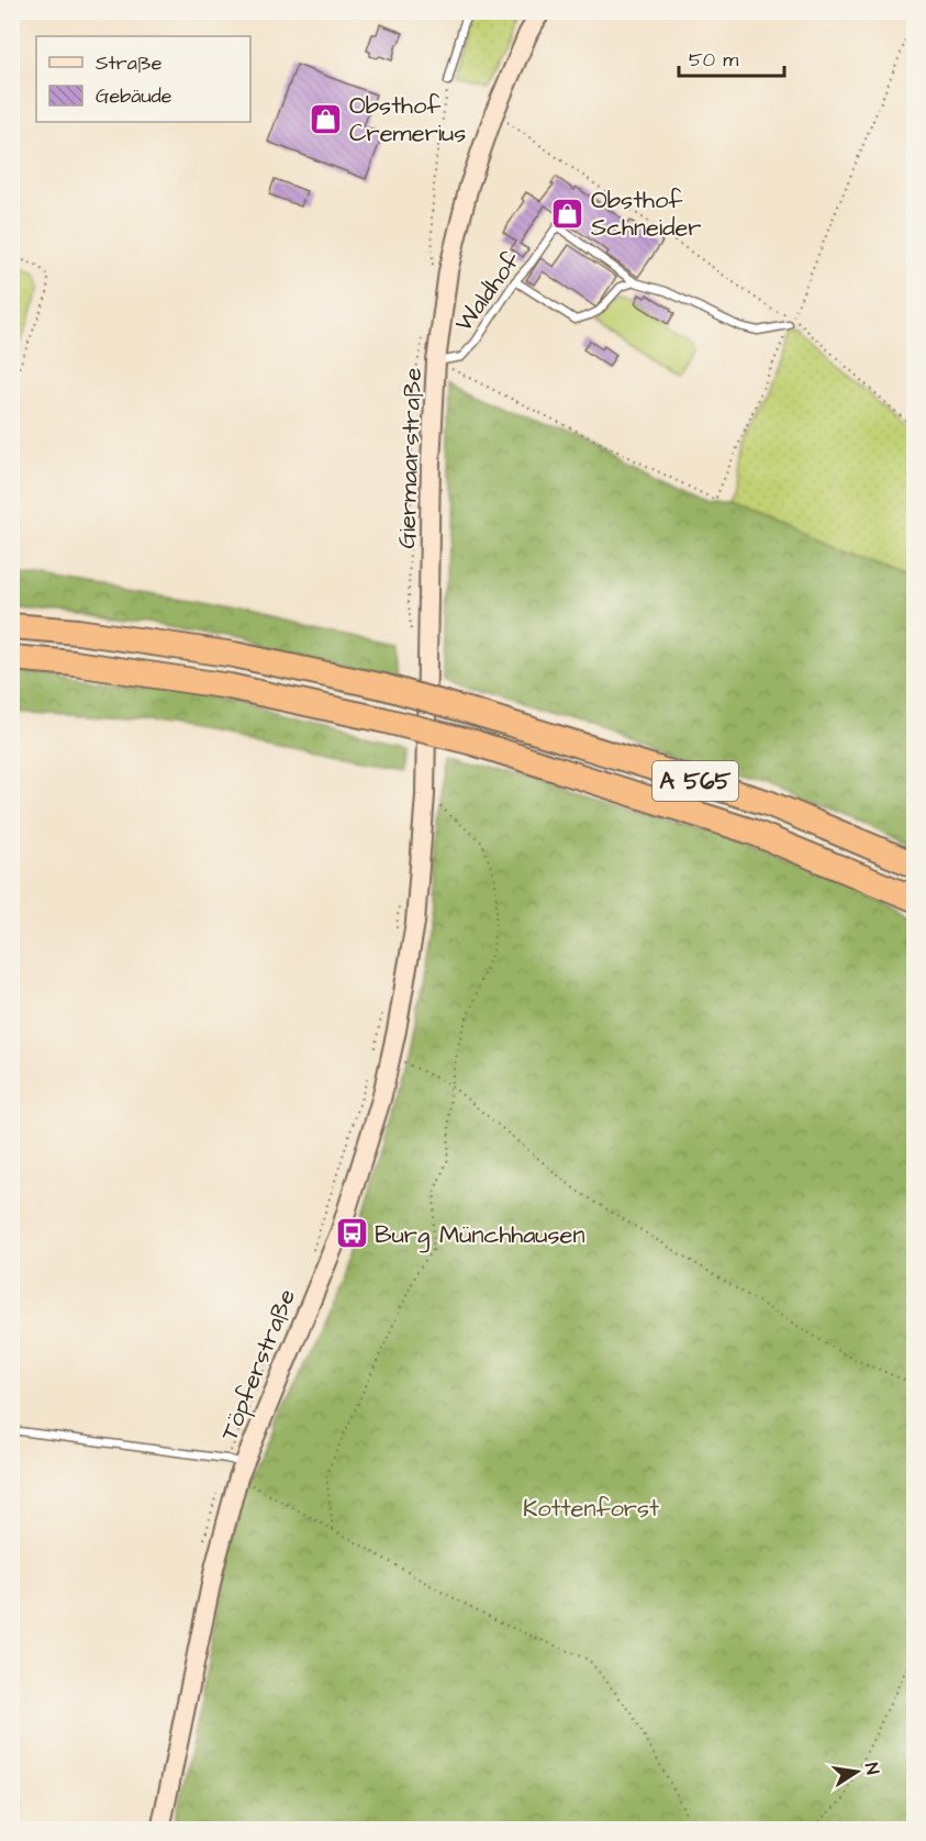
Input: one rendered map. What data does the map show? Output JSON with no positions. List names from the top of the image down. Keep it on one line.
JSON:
{"streets":{"highway":["A 565"],"main road":["Giermaarstraße","Töpferstraße"],"lane":["Waldhof"]},"crossings":[["Waldhof","Giermaarstraße"],["Giermaarstraße","Töpferstraße"]],"parks":["Kottenforst"],"places":{"shop":["Obsthof Cremerius","Obsthof Schneider"],"bus stop":["Burg Münchhausen"]},"legend":["Straße","Gebäude"],"scale_bar":"50 m","north":"right"}
